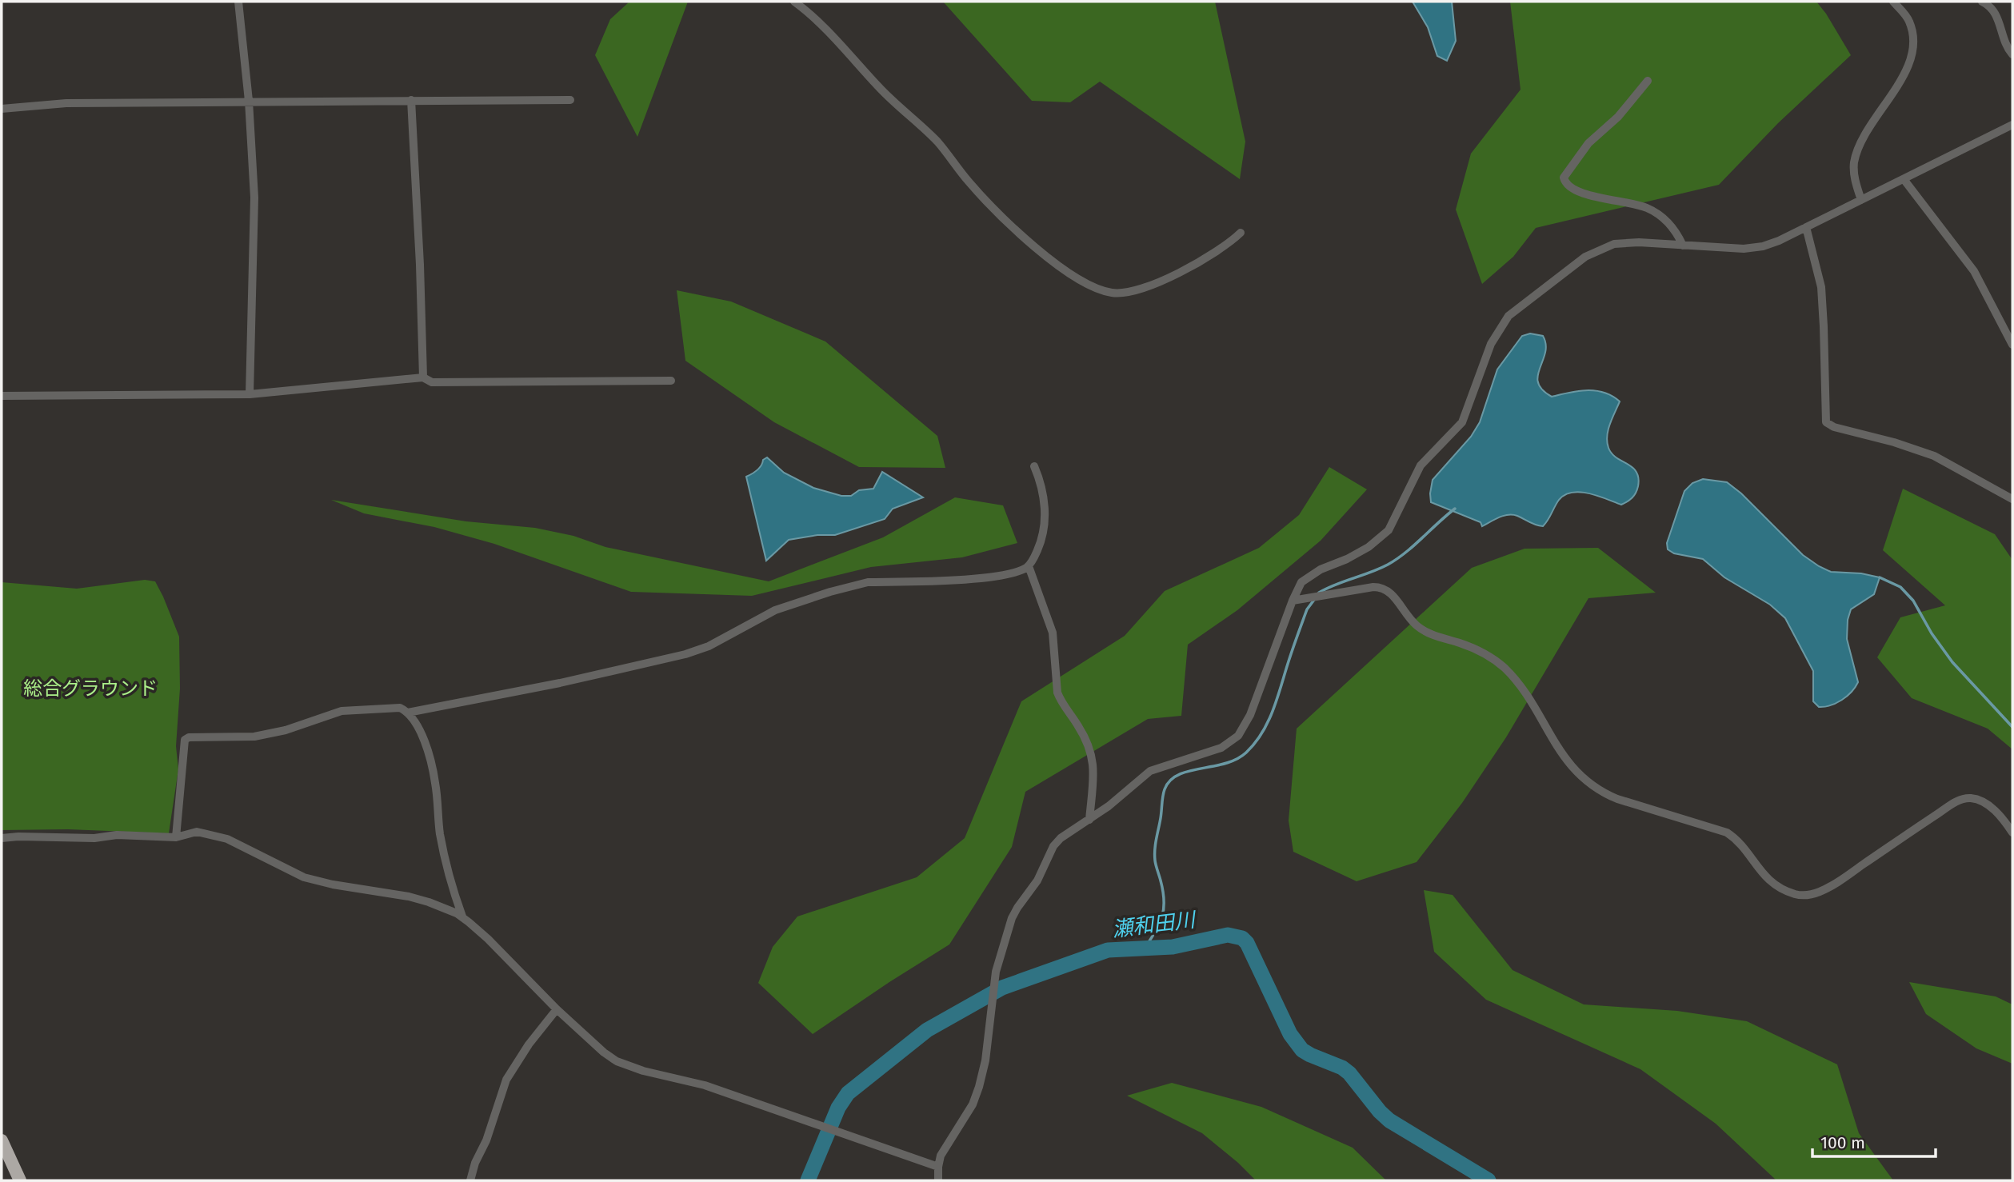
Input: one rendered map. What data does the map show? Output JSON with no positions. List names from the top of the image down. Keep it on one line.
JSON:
{"water":["瀬和田川"],"parks":["総合グラウンド"],"scale_bar":"100 m"}
